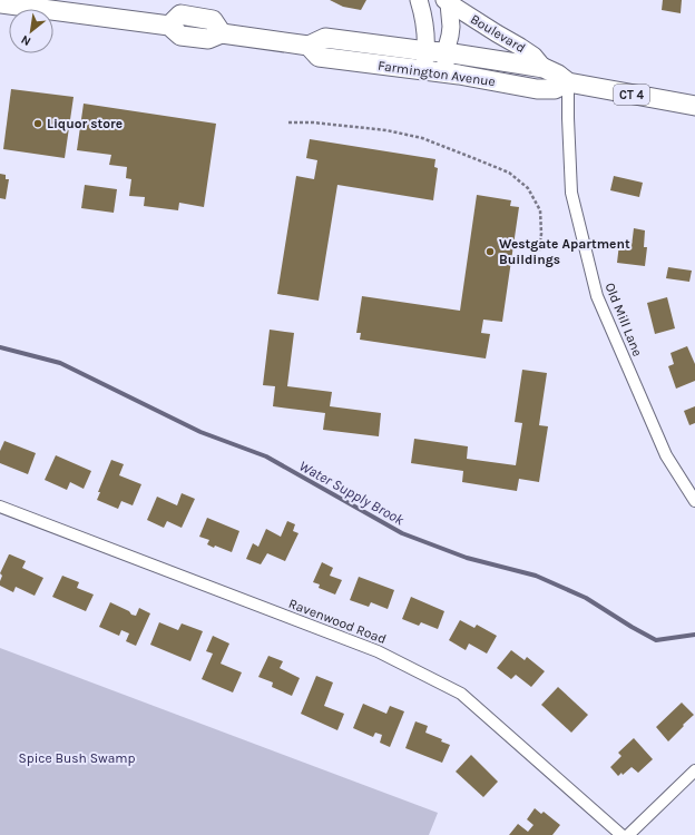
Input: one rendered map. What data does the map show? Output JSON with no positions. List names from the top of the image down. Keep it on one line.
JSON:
{"streets":{"main road":["Boulevard","Farmington Avenue","CT 4"],"street":["Old Mill Lane","Ravenwood Road"]},"crossings":[["Boulevard","Farmington Avenue"],["Farmington Avenue","Old Mill Lane"]],"water":["Water Supply Brook"],"parks":["Spice Bush Swamp"],"places":["Liquor store","Westgate Apartment Buildings"],"north":"bottom left"}
